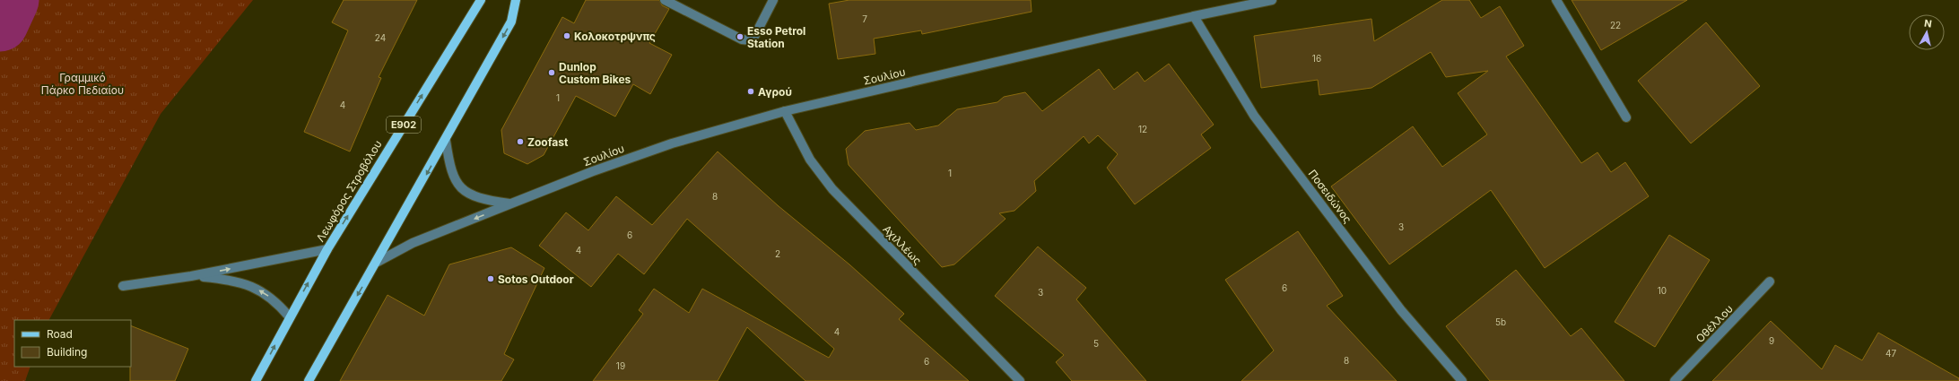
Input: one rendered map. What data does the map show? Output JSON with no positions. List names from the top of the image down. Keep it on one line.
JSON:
{"streets":{"main road":["E902","Λεωφόρος Στροβόλου"],"street":["Σουλίου","Ποσειδώνος","Αχιλλέως","Οθέλλου"]},"crossings":[["Σουλίου","Ποσειδώνος"],["Σουλίου","Αχιλλέως"]],"parks":["Γραμμικό Πάρκο Πεδιαίου"],"places":["Κολοκοτρψνπς","Esso Petrol Station","Dunlop Custom Bikes","Αγρού","Zoofast","Sotos Outdoor"],"house_numbers":["7","22","24","16","1","4","12","1","8","3","6","4","2","6","10","3","5b","4","9","5","47","8","6","19"],"legend":["Road","Building"],"north":"top"}
